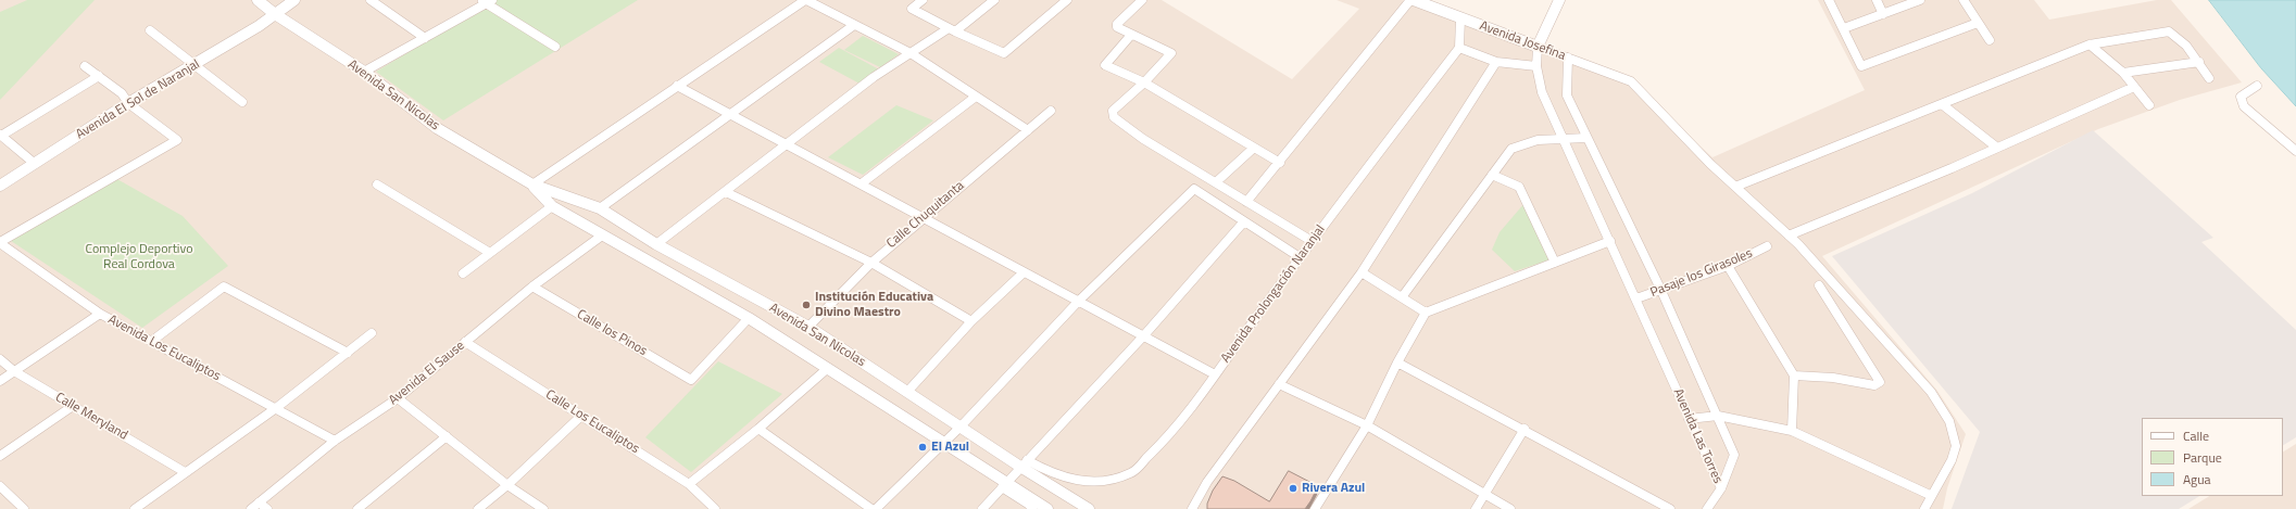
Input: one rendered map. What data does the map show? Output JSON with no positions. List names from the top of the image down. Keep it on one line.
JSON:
{"streets":{"street":["Avenida Josefina","Avenida San Nicolas","Avenida El Sol de Naranjal","Calle Chuquitanta","Pasaje los Girasoles","Avenida Prolongación Naranjal","Calle los Pinos","Avenida Los Eucaliptos","Avenida El Sause","Calle Meryland","Calle Los Eucaliptos","Avenida Las Torres"]},"crossings":[["Avenida Josefina","Avenida Las Torres"],["Avenida San Nicolas","Avenida El Sol de Naranjal"],["Avenida San Nicolas","Calle Chuquitanta"],["Avenida San Nicolas","Avenida Prolongación Naranjal"],["Avenida San Nicolas","Calle los Pinos"],["Avenida San Nicolas","Avenida El Sause"],["Pasaje los Girasoles","Avenida Las Torres"],["Calle los Pinos","Avenida El Sause"],["Avenida Los Eucaliptos","Avenida El Sause"],["Avenida El Sause","Calle Los Eucaliptos"]],"parks":["Complejo Deportivo Real Cordova"],"places":["Institución Educativa Divino Maestro","El Azul","Rivera Azul"],"legend":["Calle","Parque","Agua"]}
